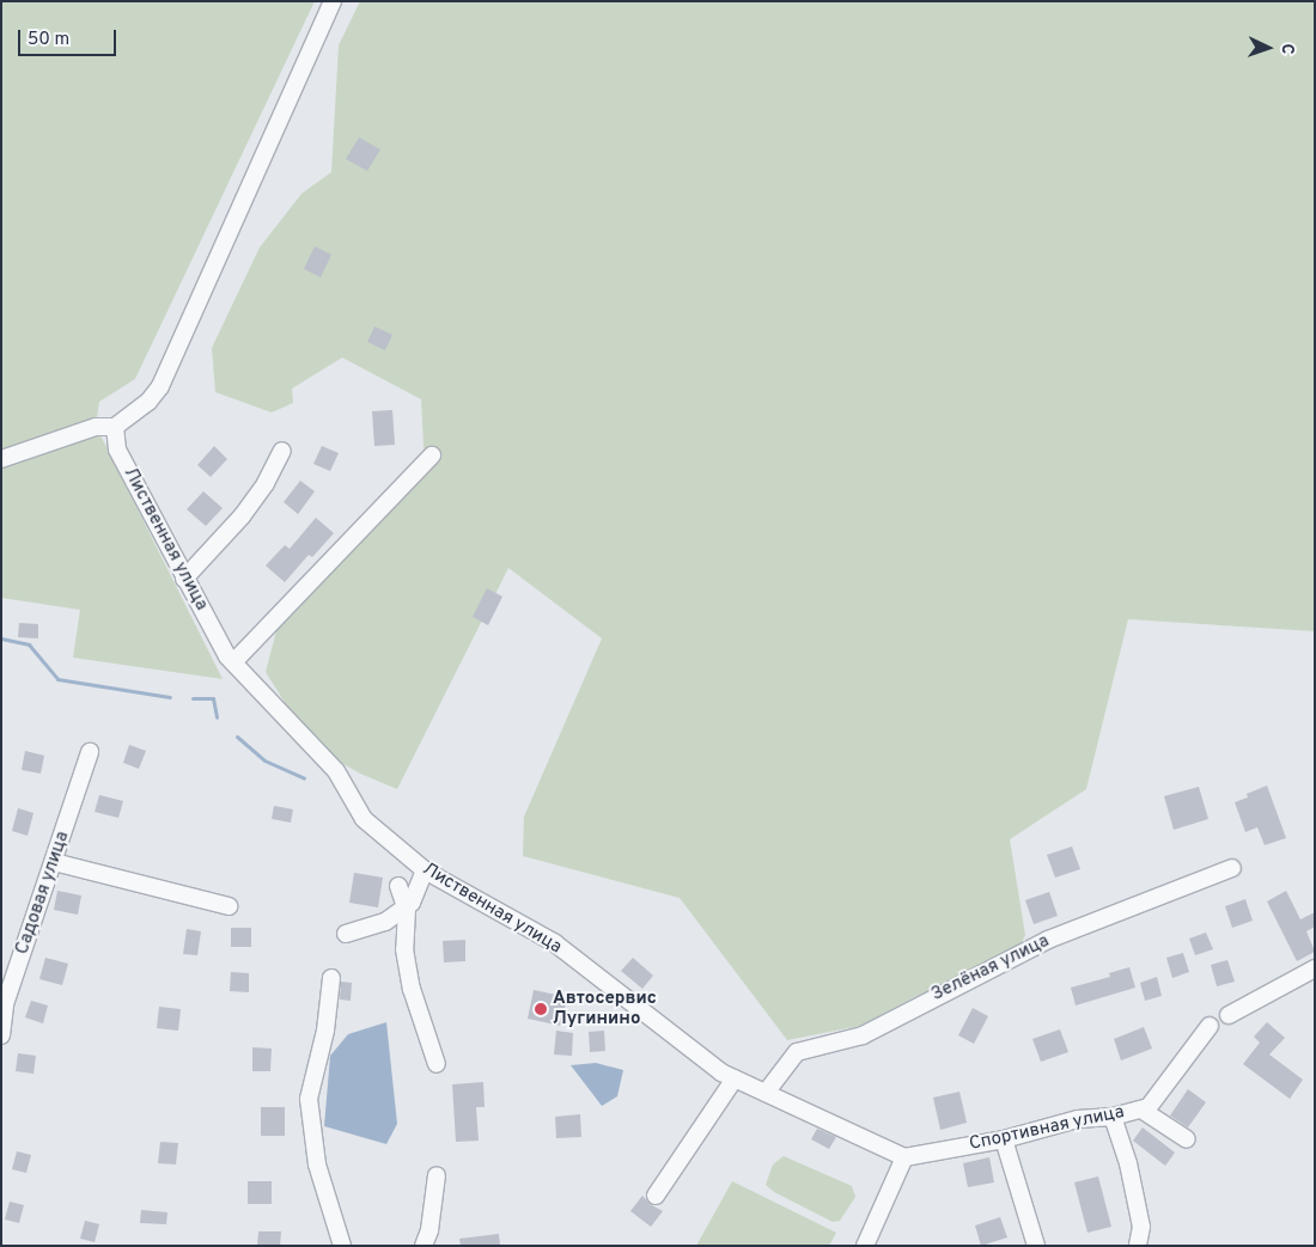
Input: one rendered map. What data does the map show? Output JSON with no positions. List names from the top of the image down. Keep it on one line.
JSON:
{"streets":{"street":["Лиственная улица","Садовая улица","Зелёная улица","Спортивная улица"]},"crossings":[["Лиственная улица","Зелёная улица"],["Лиственная улица","Спортивная улица"]],"places":["Автосервис Лугинино"],"scale_bar":"50 m","north":"right"}
